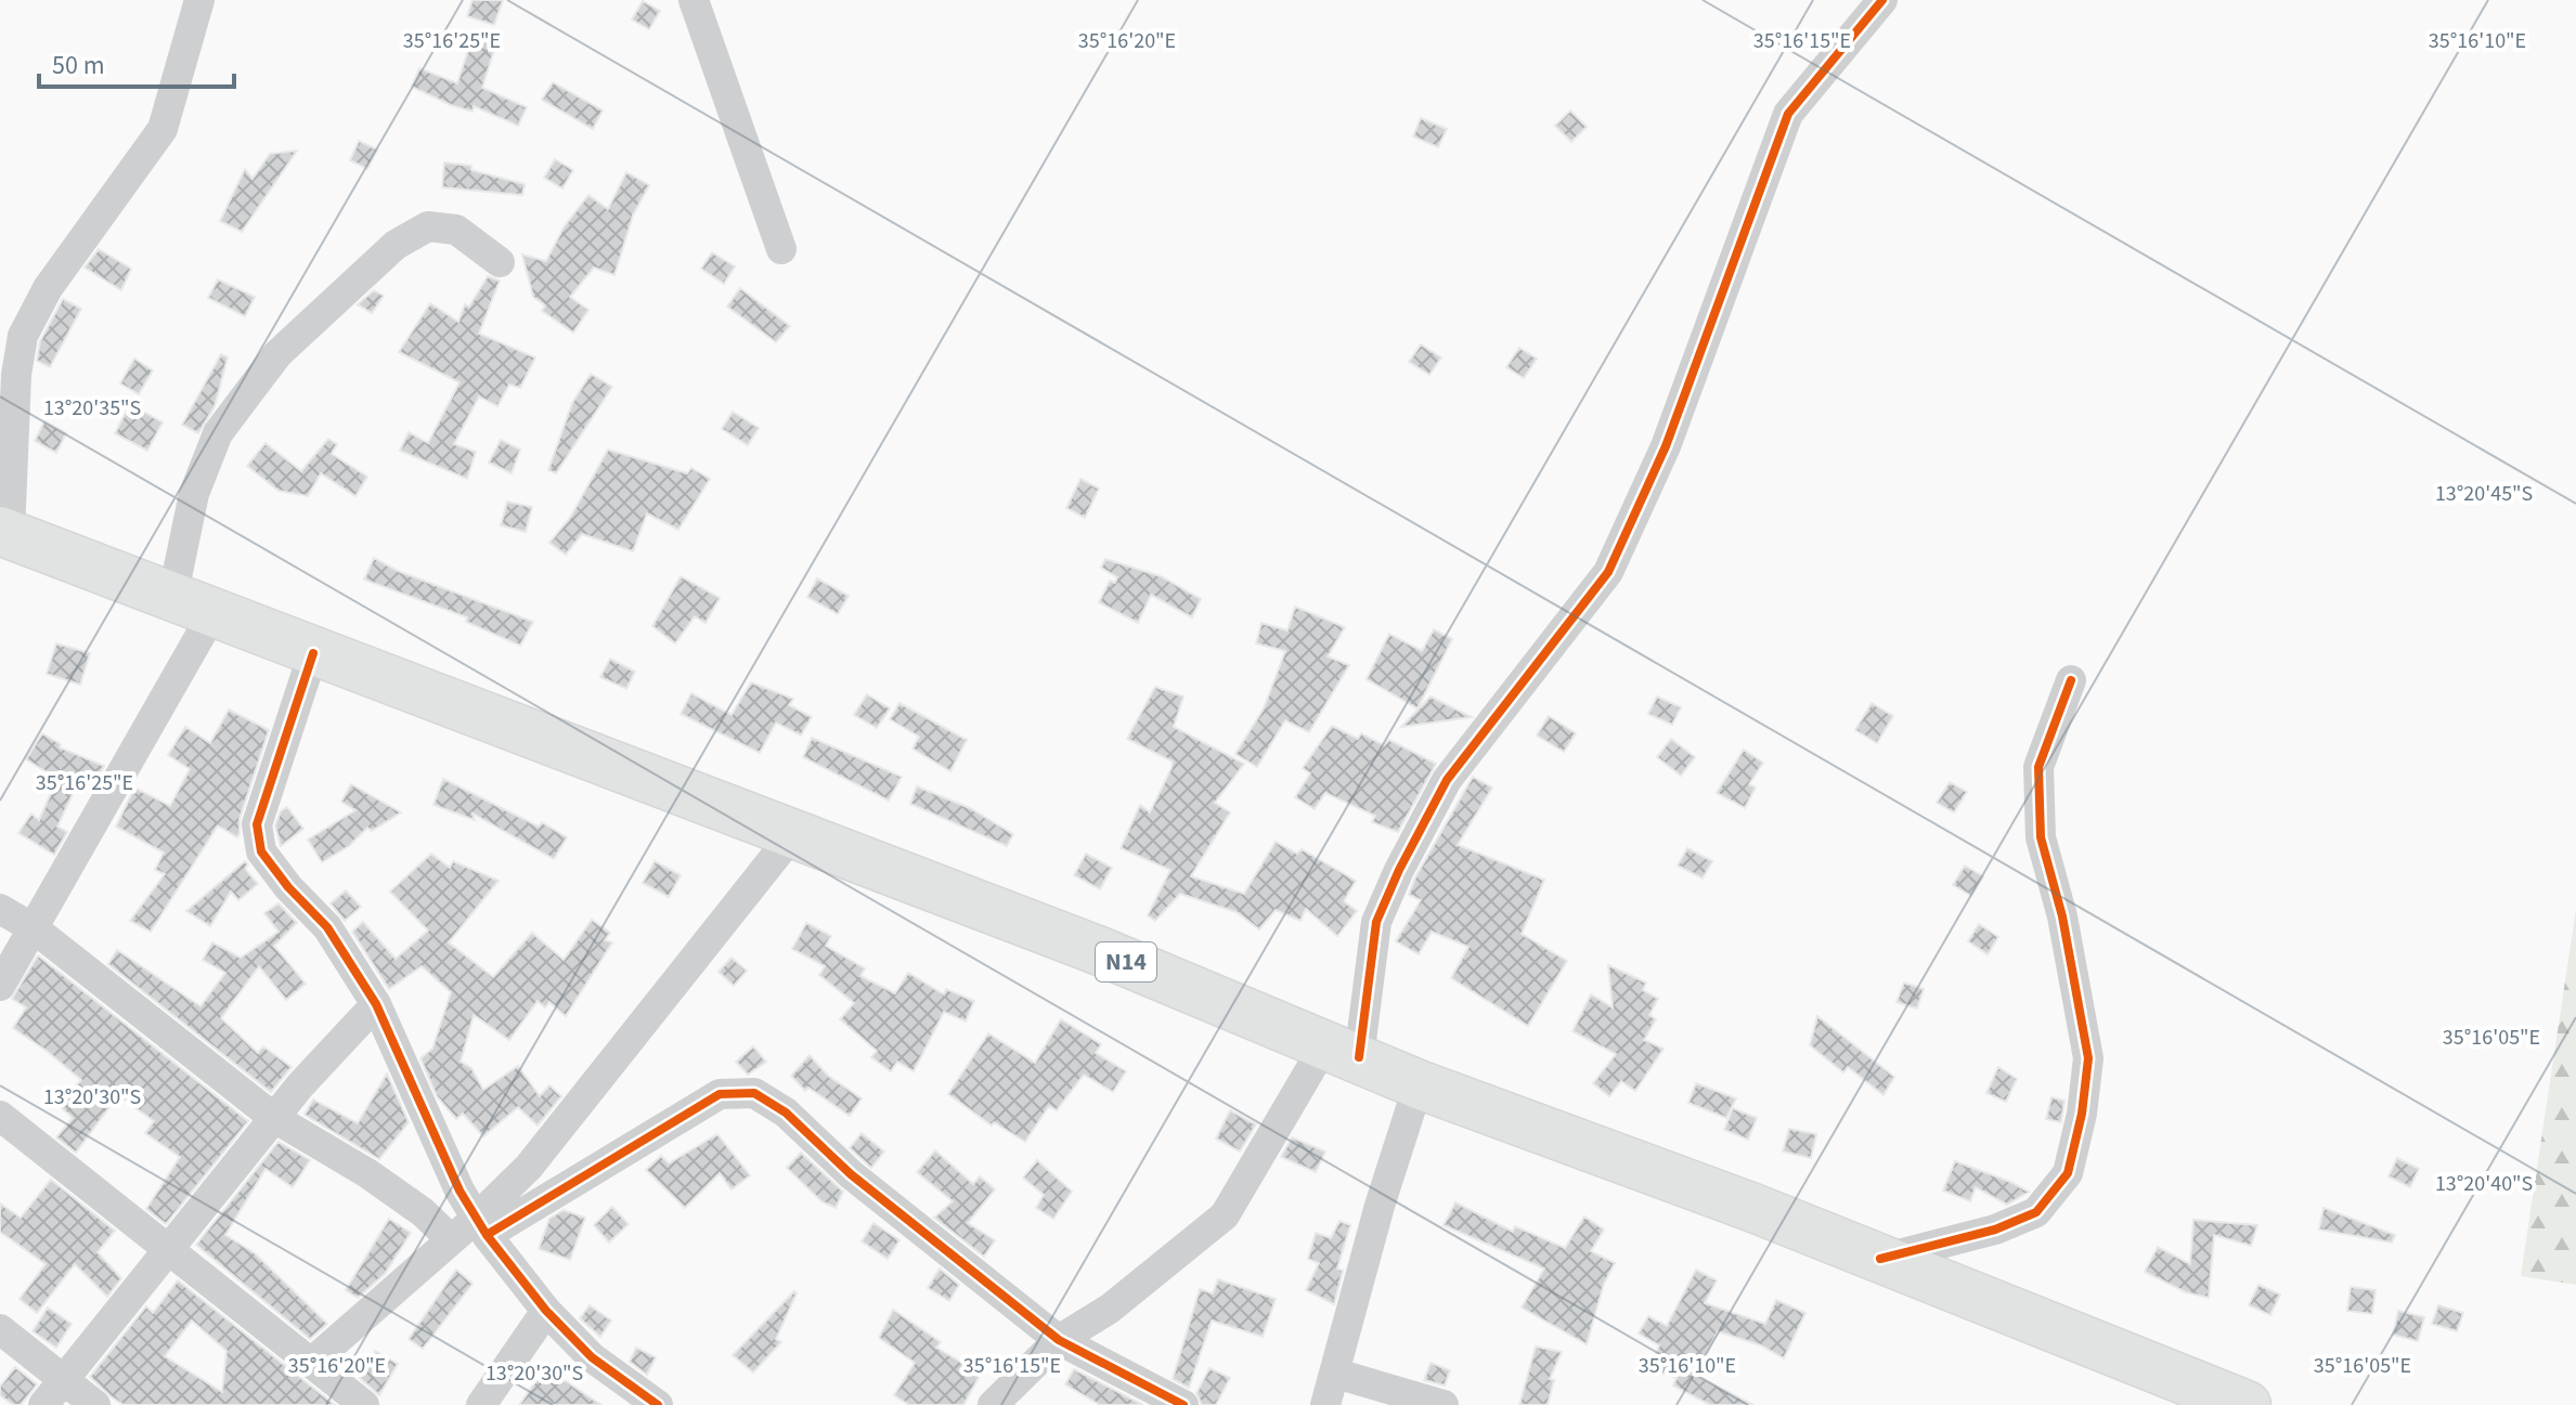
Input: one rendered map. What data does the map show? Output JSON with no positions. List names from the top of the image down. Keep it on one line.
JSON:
{"streets":{"main road":["N14"]},"scale_bar":"50 m","coordinates":["35°16'25\"E","35°16'20\"E","35°16'15\"E","35°16'10\"E","13°20'35\"S","13°20'45\"S","35°16'05\"E","13°20'30\"S","13°20'40\"S"]}
